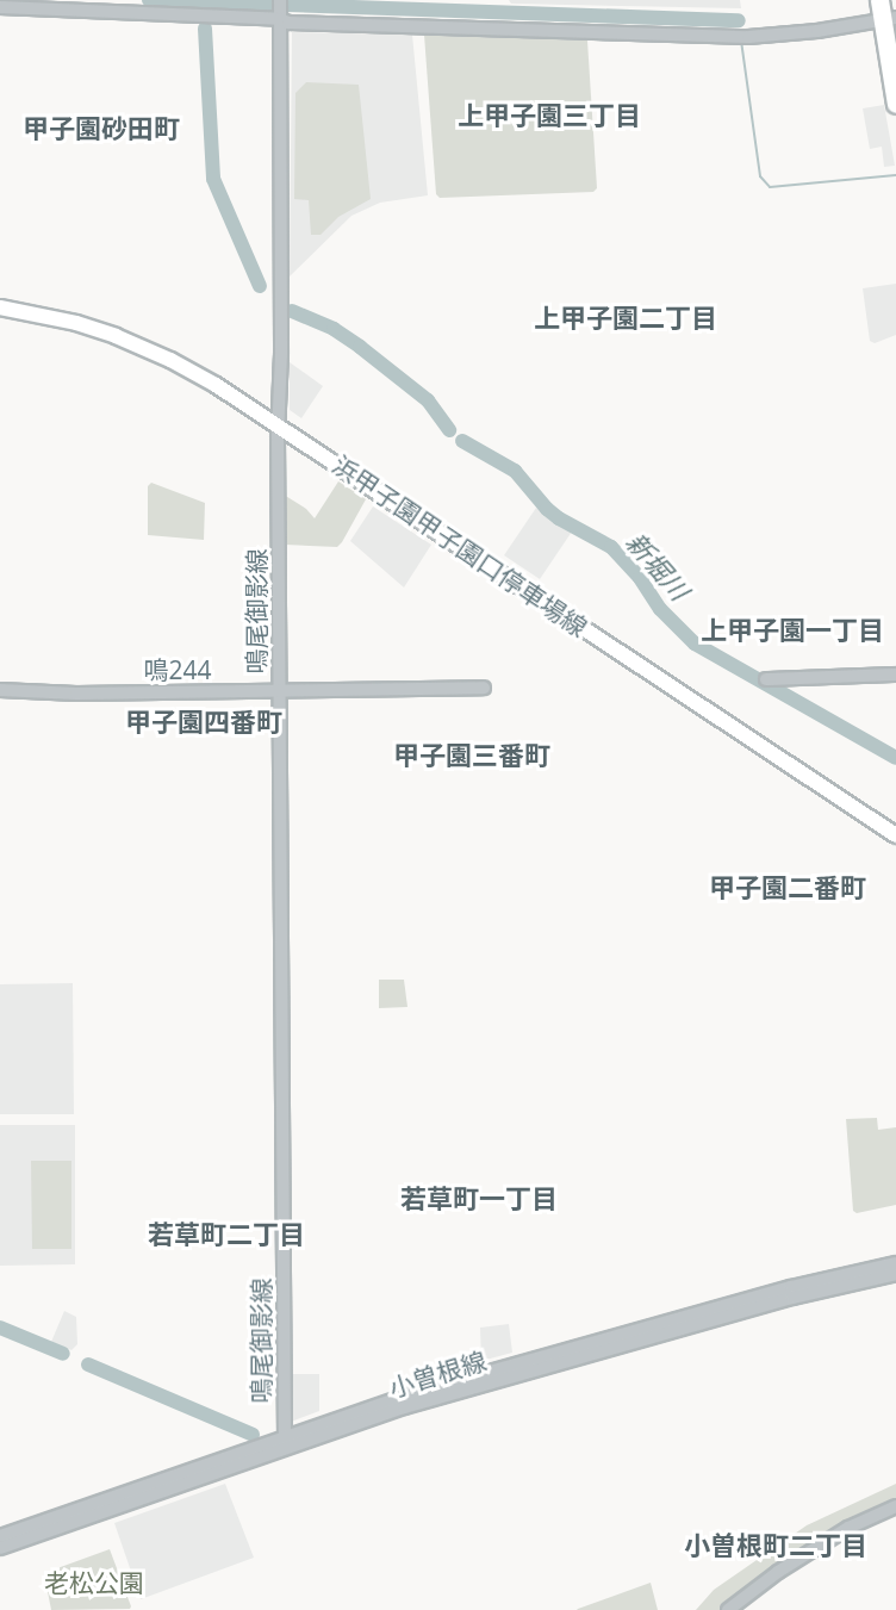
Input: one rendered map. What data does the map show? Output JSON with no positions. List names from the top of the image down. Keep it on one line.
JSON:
{"streets":{"main road":["浜甲子園甲子園口停車場線"],"street":["鳴尾御影線","鳴244","小曽根線"]},"crossings":[["浜甲子園甲子園口停車場線","鳴尾御影線"],["鳴尾御影線","鳴244"],["鳴尾御影線","小曽根線"]],"districts":["上甲子園三丁目","甲子園砂田町","上甲子園二丁目","上甲子園一丁目","甲子園四番町","甲子園三番町","甲子園二番町","若草町一丁目","若草町二丁目","小曽根町二丁目"],"water":["新堀川"],"parks":["老松公園"]}
